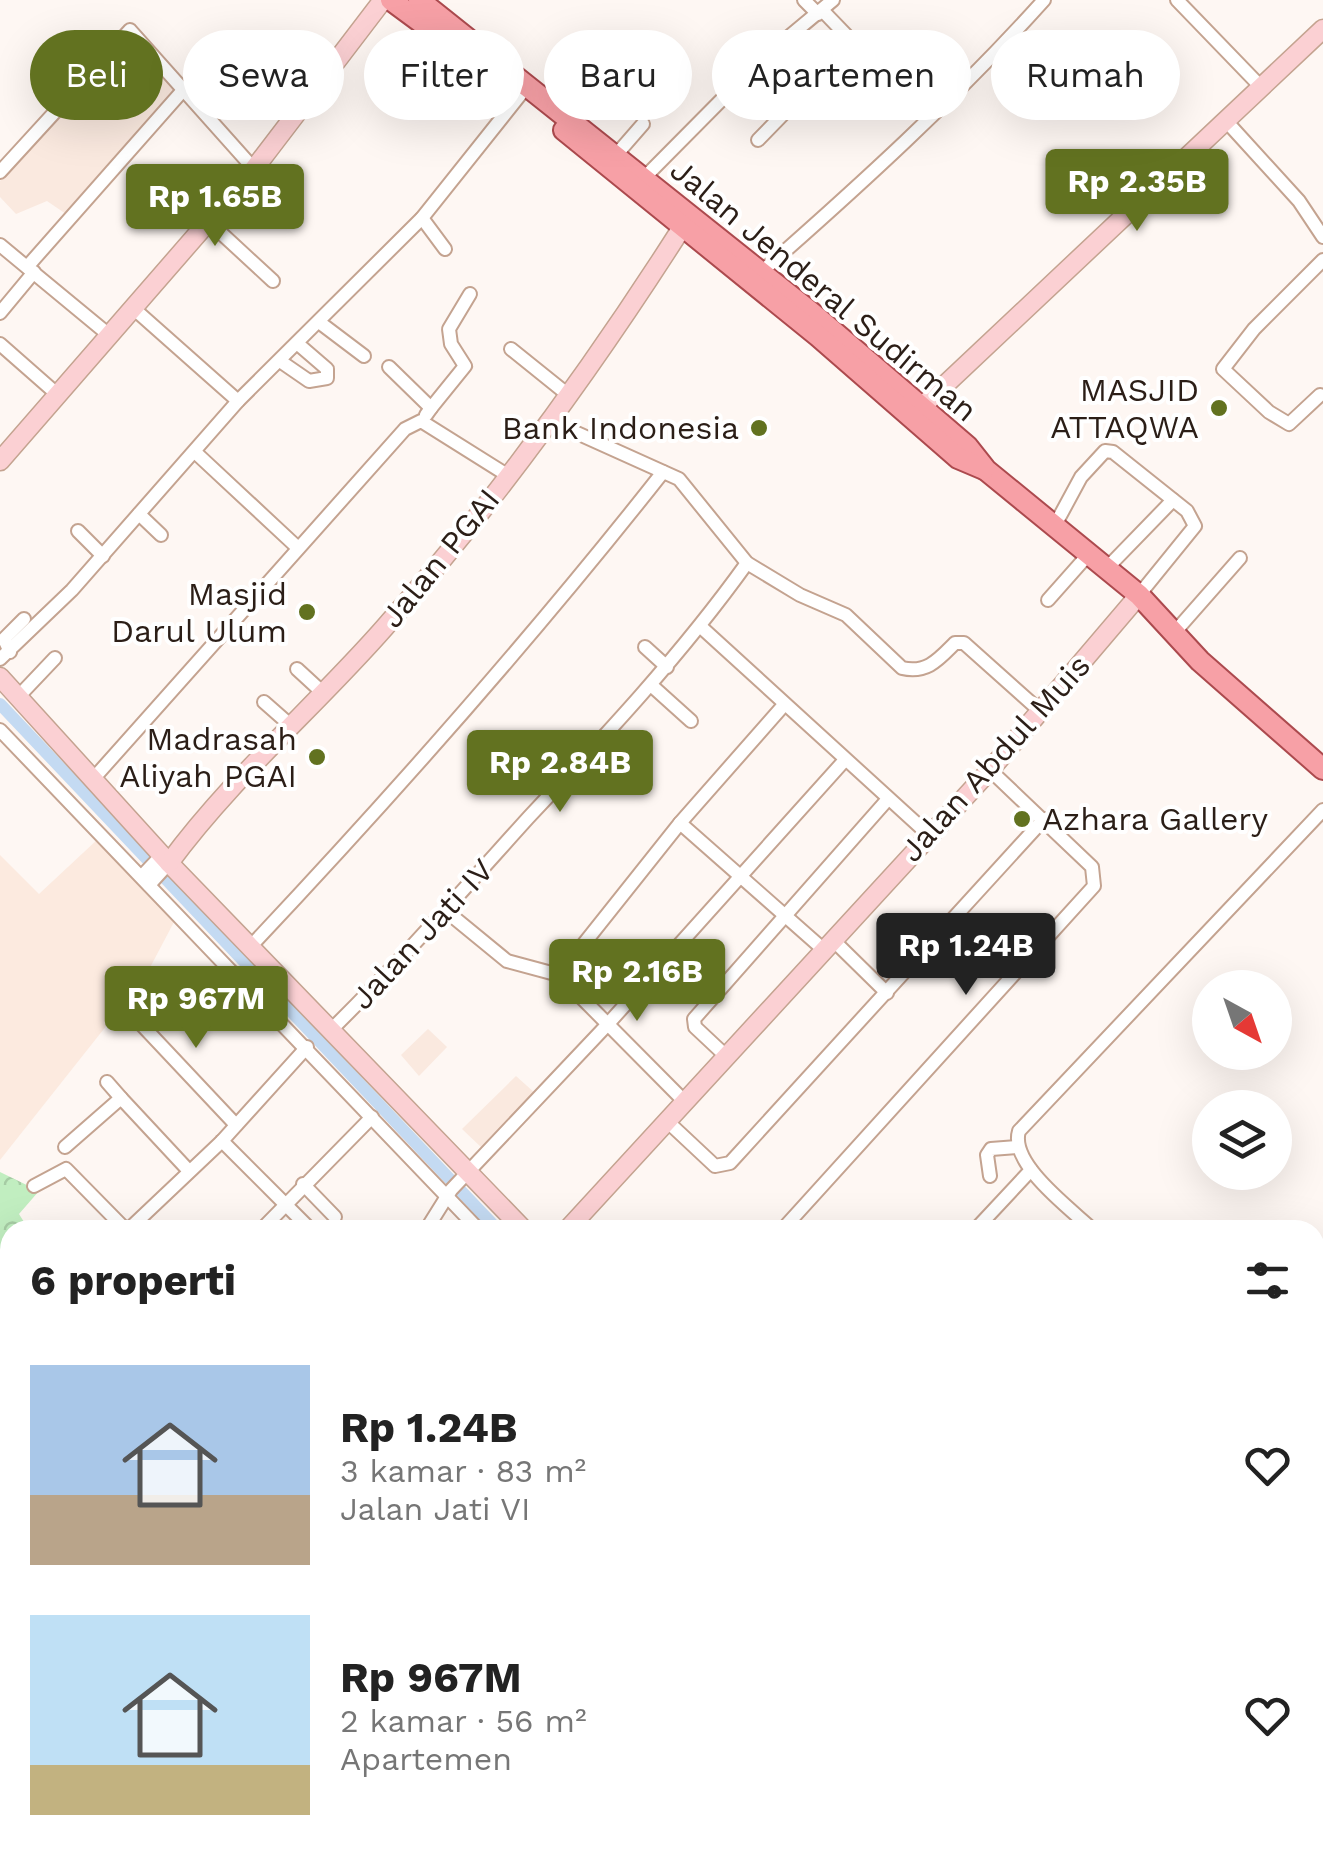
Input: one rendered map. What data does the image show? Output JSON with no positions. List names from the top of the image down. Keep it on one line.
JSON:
{"streets":{"main road":["Jalan Jenderal Sudirman"],"street":["Jalan PGAI","Jalan Abdul Muis","Jalan Jati IV"]},"crossings":[["Jalan Jenderal Sudirman","Jalan Abdul Muis"]],"places":["MASJID ATTAQWA","Bank Indonesia","Masjid Darul Ulum","Madrasah Aliyah PGAI","Azhara Gallery"],"north":"bottom right","page":{"chip":["Beli","Sewa","Filter","Baru","Apartemen","Rumah"],"price":["Rp 2.35B","Rp 1.65B","Rp 2.84B","Rp 1.24B","Rp 2.16B","Rp 967M"],"heading":"6 properti","list":[{"name":"Rp 1.24B","note":"3 kamar · 83 m² · Jalan Jati VI"},{"name":"Rp 967M","note":"2 kamar · 56 m² · Apartemen"}]}}
